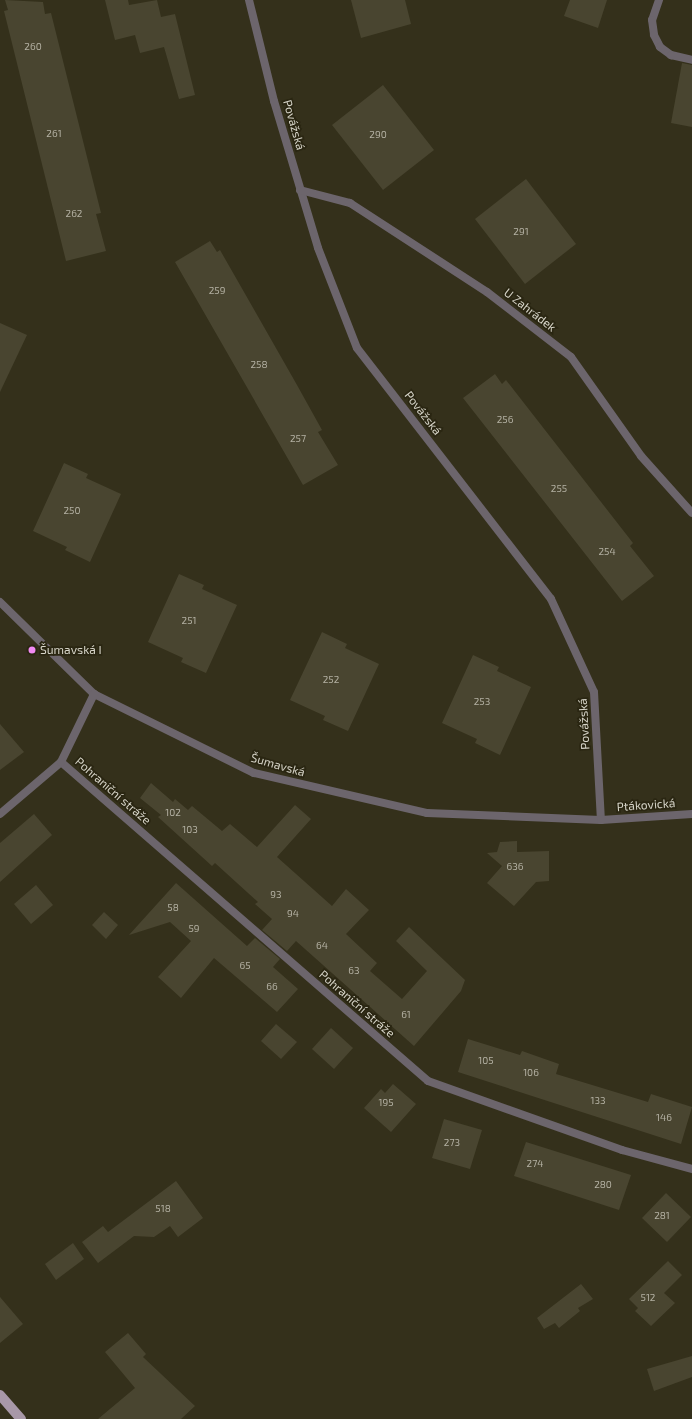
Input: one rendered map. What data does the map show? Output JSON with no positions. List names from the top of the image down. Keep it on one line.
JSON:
{"streets":{"street":["Povážská","U Zahrádek","Šumavská","Pohraniční stráže","Ptákovická"]},"crossings":[["Povážská","U Zahrádek"],["Povážská","Šumavská"],["Povážská","Ptákovická"],["Šumavská","Pohraniční stráže"],["Šumavská","Ptákovická"]],"places":["Šumavská I"],"house_numbers":["260","261","290","262","291","259","258","256","257","255","250","254","251","252","253","102","103","636","93","58","94","59","64","65","63","66","61","105","106","133","195","146","273","274","280","518","281","512"]}
